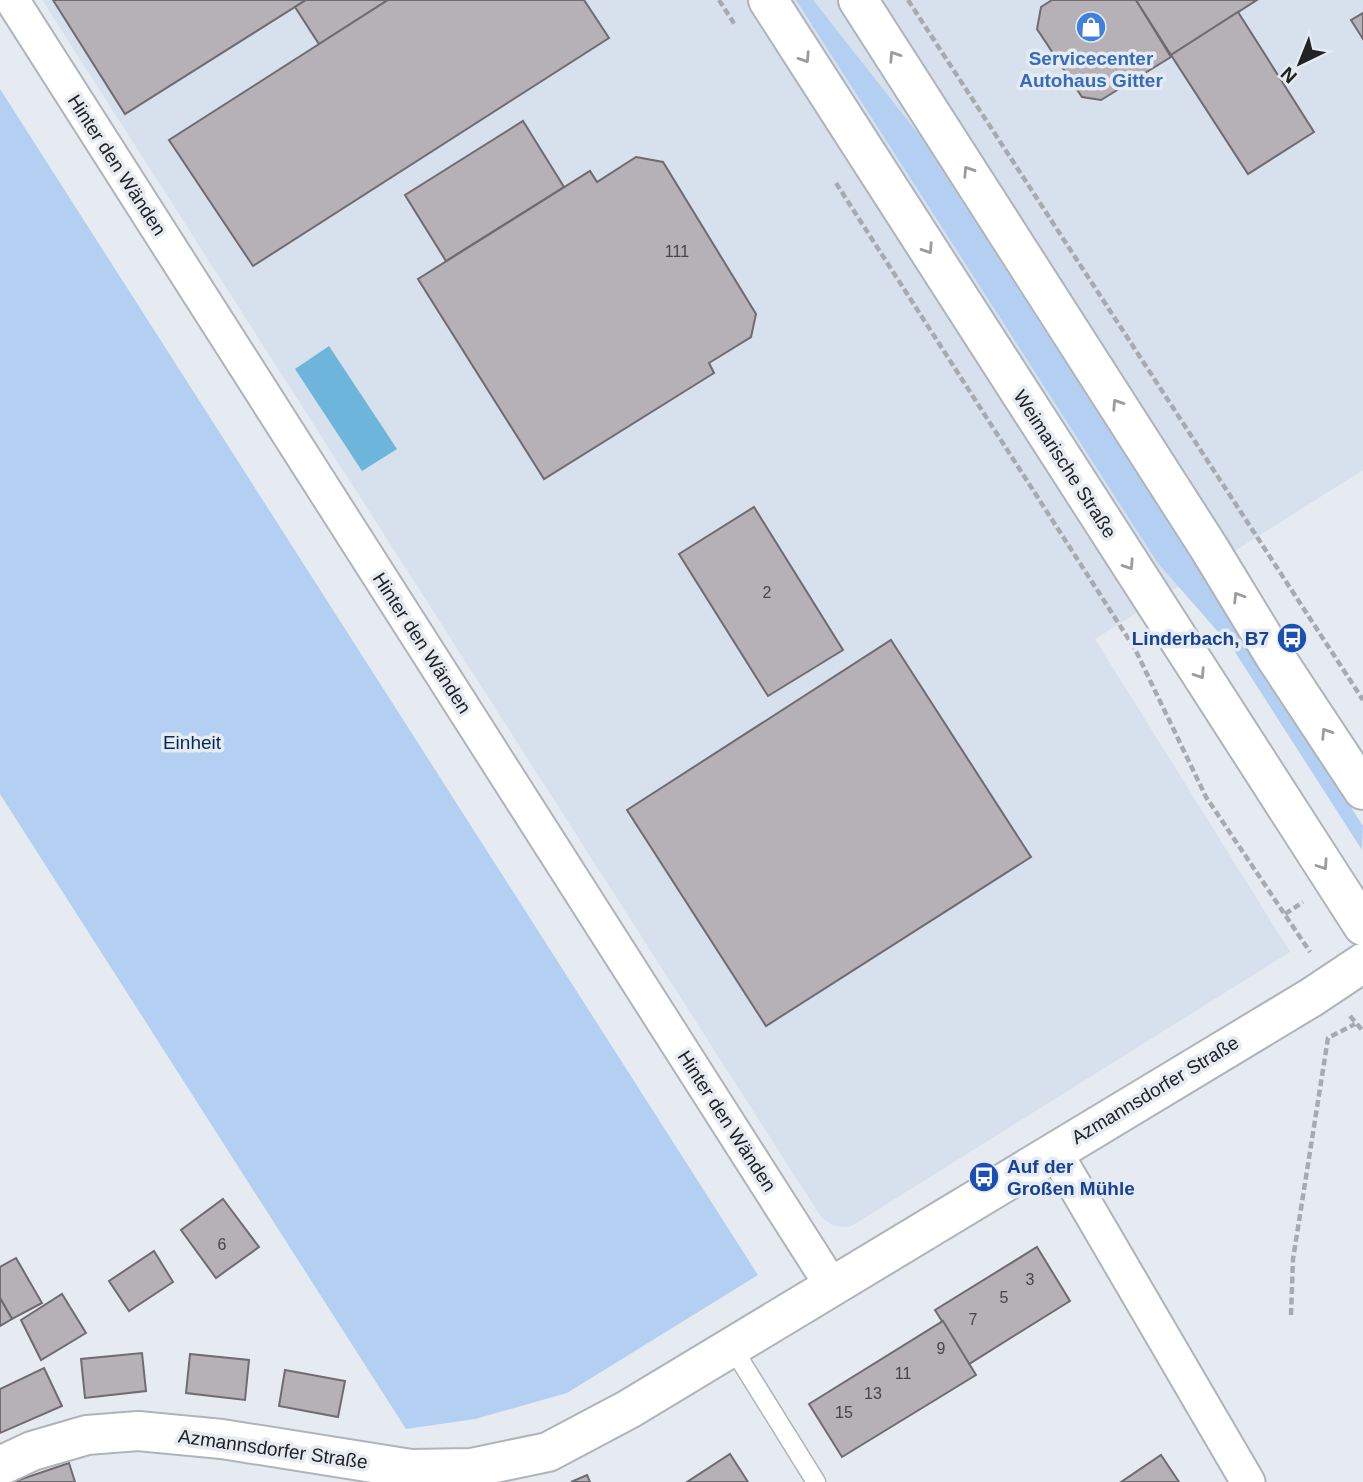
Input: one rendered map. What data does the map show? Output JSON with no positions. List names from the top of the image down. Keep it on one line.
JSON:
{"streets":{"main road":["Weimarische Straße","Azmannsdorfer Straße"],"street":["Hinter den Wänden"]},"crossings":[["Hinter den Wänden","Azmannsdorfer Straße"]],"parks":["Einheit"],"places":{"shop":["Servicecenter Autohaus Gitter"],"bus stop":["Linderbach, B7","Auf der Großen Mühle"]},"house_numbers":["111","2","6","3","5","7","9","11","13","15"],"north":"bottom left"}
